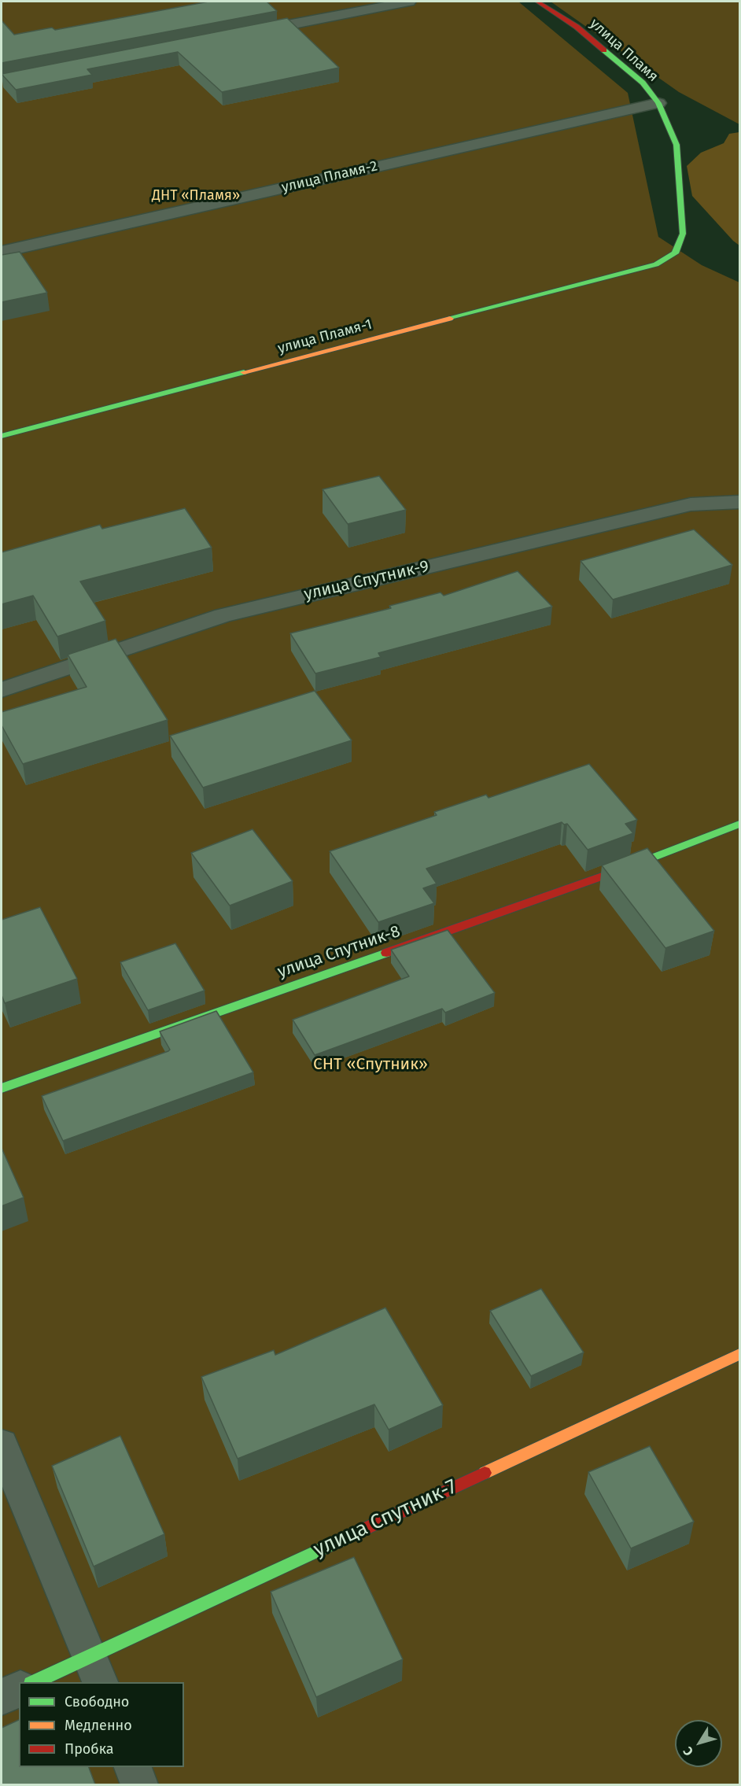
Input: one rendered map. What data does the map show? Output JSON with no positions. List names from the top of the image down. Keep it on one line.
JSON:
{"streets":{"street":["улица Пламя","улица Пламя-2","улица Пламя-1","улица Спутник-9","улица Спутник-8","улица Спутник-7"]},"crossings":[["улица Пламя","улица Пламя-2"],["улица Пламя","улица Пламя-1"]],"parks":["ДНТ «Пламя»","СНТ «Спутник»"],"legend":["Свободно","Медленно","Пробка"],"north":"bottom left"}
